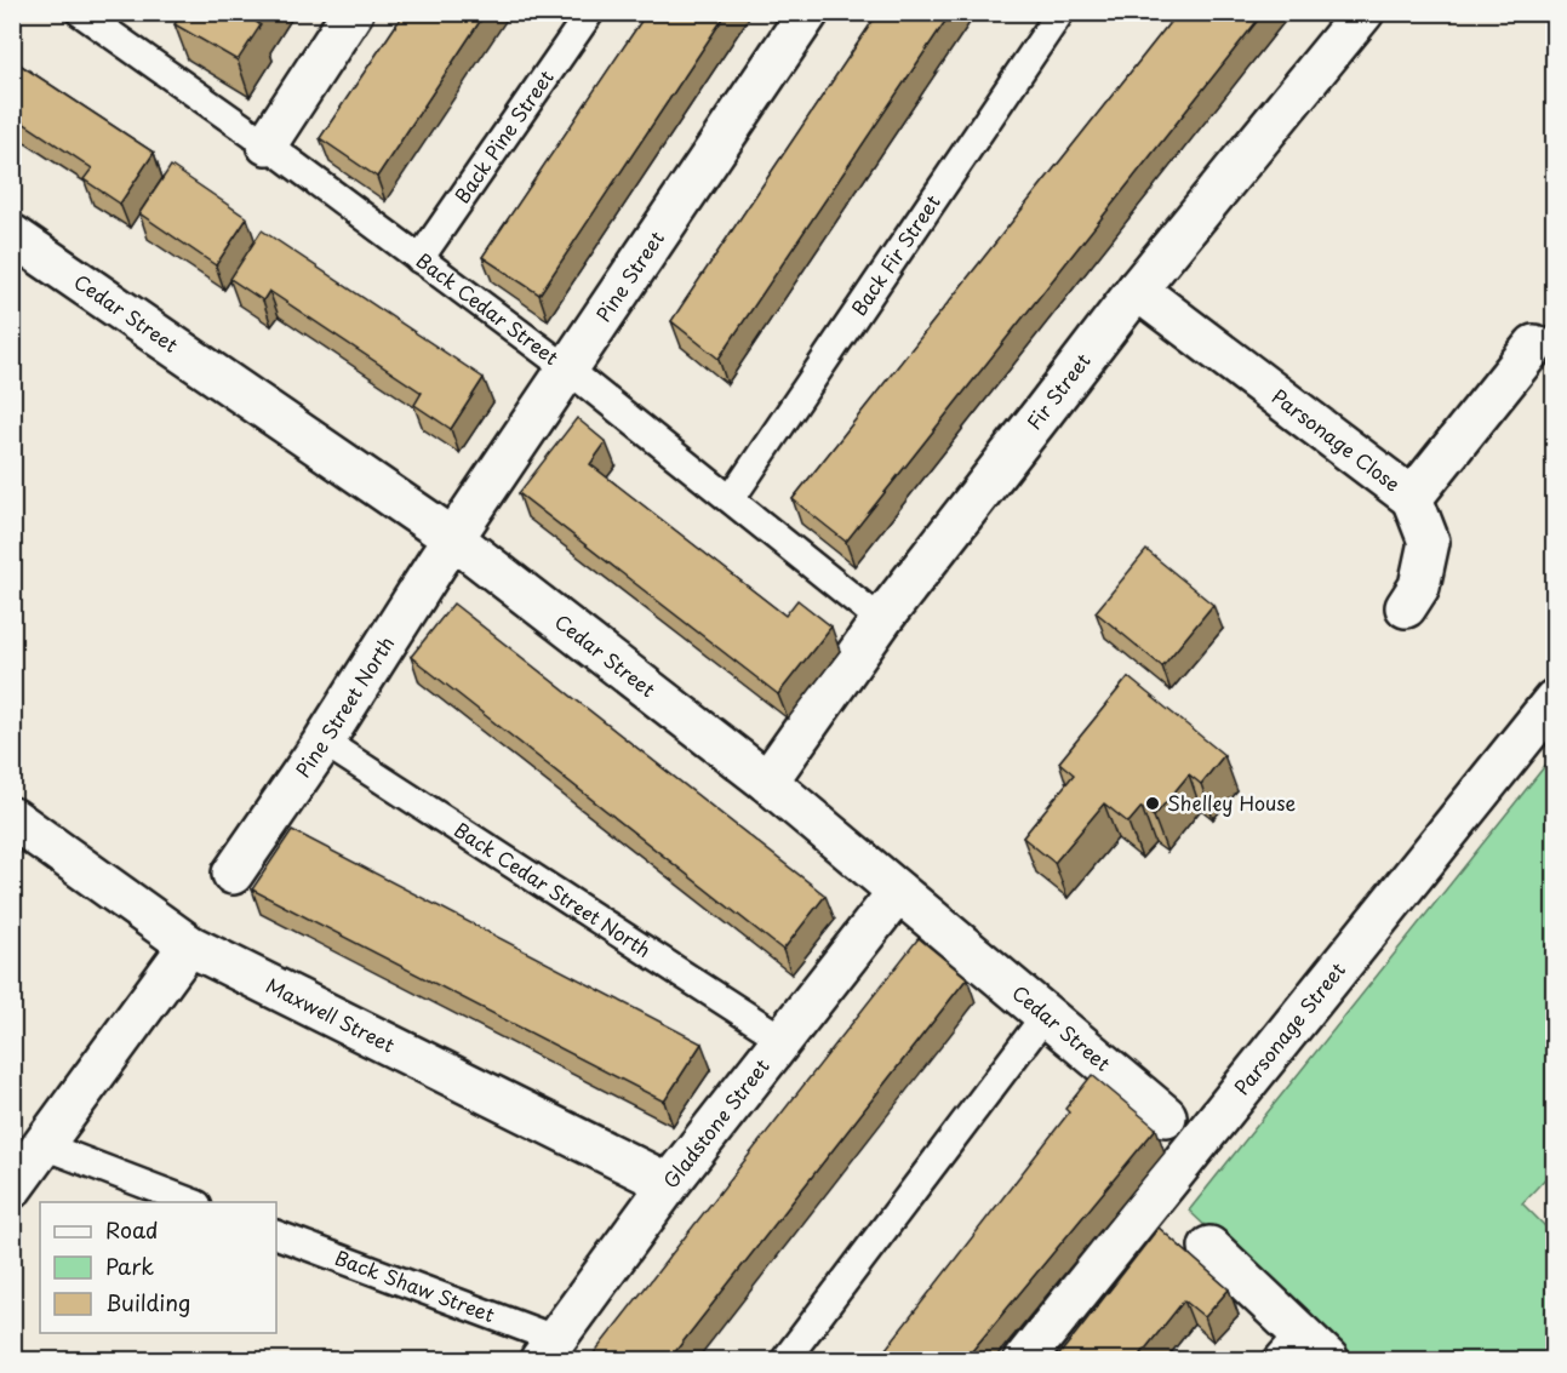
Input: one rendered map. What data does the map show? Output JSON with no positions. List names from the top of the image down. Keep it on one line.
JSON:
{"streets":{"street":["Pine Street","Cedar Street","Fir Street","Parsonage Close","Pine Street North","Maxwell Street","Parsonage Street","Gladstone Street"],"lane":["Back Pine Street","Back Fir Street","Back Cedar Street","Back Cedar Street North","Back Shaw Street"]},"crossings":[["Back Pine Street","Back Cedar Street"],["Back Fir Street","Back Cedar Street"],["Pine Street","Back Cedar Street"],["Pine Street","Cedar Street"],["Pine Street","Pine Street North"],["Back Cedar Street","Fir Street"],["Cedar Street","Fir Street"],["Cedar Street","Pine Street North"],["Cedar Street","Gladstone Street"],["Fir Street","Parsonage Close"],["Pine Street North","Back Cedar Street North"],["Back Cedar Street North","Gladstone Street"],["Maxwell Street","Gladstone Street"],["Gladstone Street","Back Shaw Street"]],"places":["Shelley House"],"legend":["Road","Park","Building"]}
